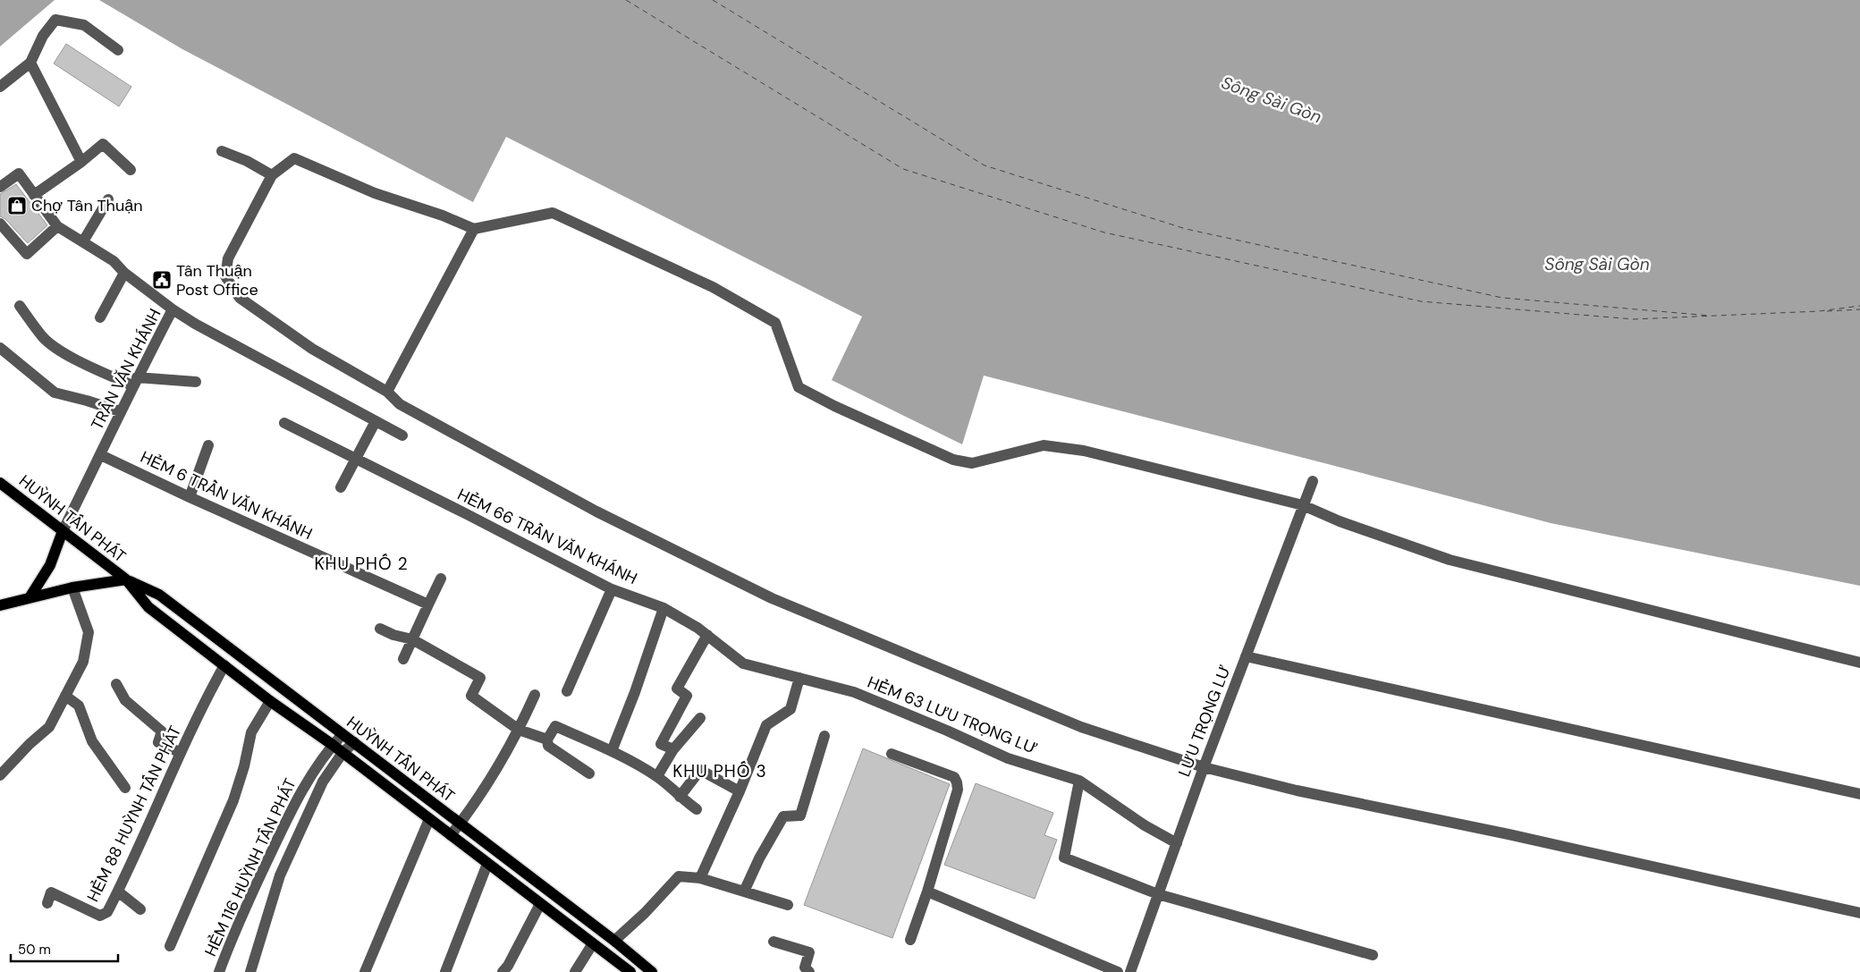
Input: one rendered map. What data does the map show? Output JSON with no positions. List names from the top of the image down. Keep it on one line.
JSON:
{"streets":{"main road":["HUỲNH TẤN PHÁT"],"street":["TRẦN VĂN KHÁNH","HẺM 6 TRẦN VĂN KHÁNH","HẺM 66 TRẦN VĂN KHÁNH","HẺM 63 LƯU TRỌNG LƯ","LƯU TRỌNG LƯ","HẺM 88 HUỲNH TẤN PHÁT","HẺM 116 HUỲNH TẤN PHÁT"]},"crossings":[["TRẦN VĂN KHÁNH","HẺM 6 TRẦN VĂN KHÁNH"],["TRẦN VĂN KHÁNH","HUỲNH TẤN PHÁT"],["HUỲNH TẤN PHÁT","HẺM 88 HUỲNH TẤN PHÁT"],["HUỲNH TẤN PHÁT","HẺM 116 HUỲNH TẤN PHÁT"],["HẺM 66 TRẦN VĂN KHÁNH","HẺM 63 LƯU TRỌNG LƯ"],["HẺM 63 LƯU TRỌNG LƯ","LƯU TRỌNG LƯ"]],"districts":["KHU PHỐ 2","KHU PHỐ 3"],"water":["Sông Sài Gòn"],"places":{"shop":["Chợ Tân Thuận"],"public building":["Tân Thuận Post Office"]},"scale_bar":"50 m"}
